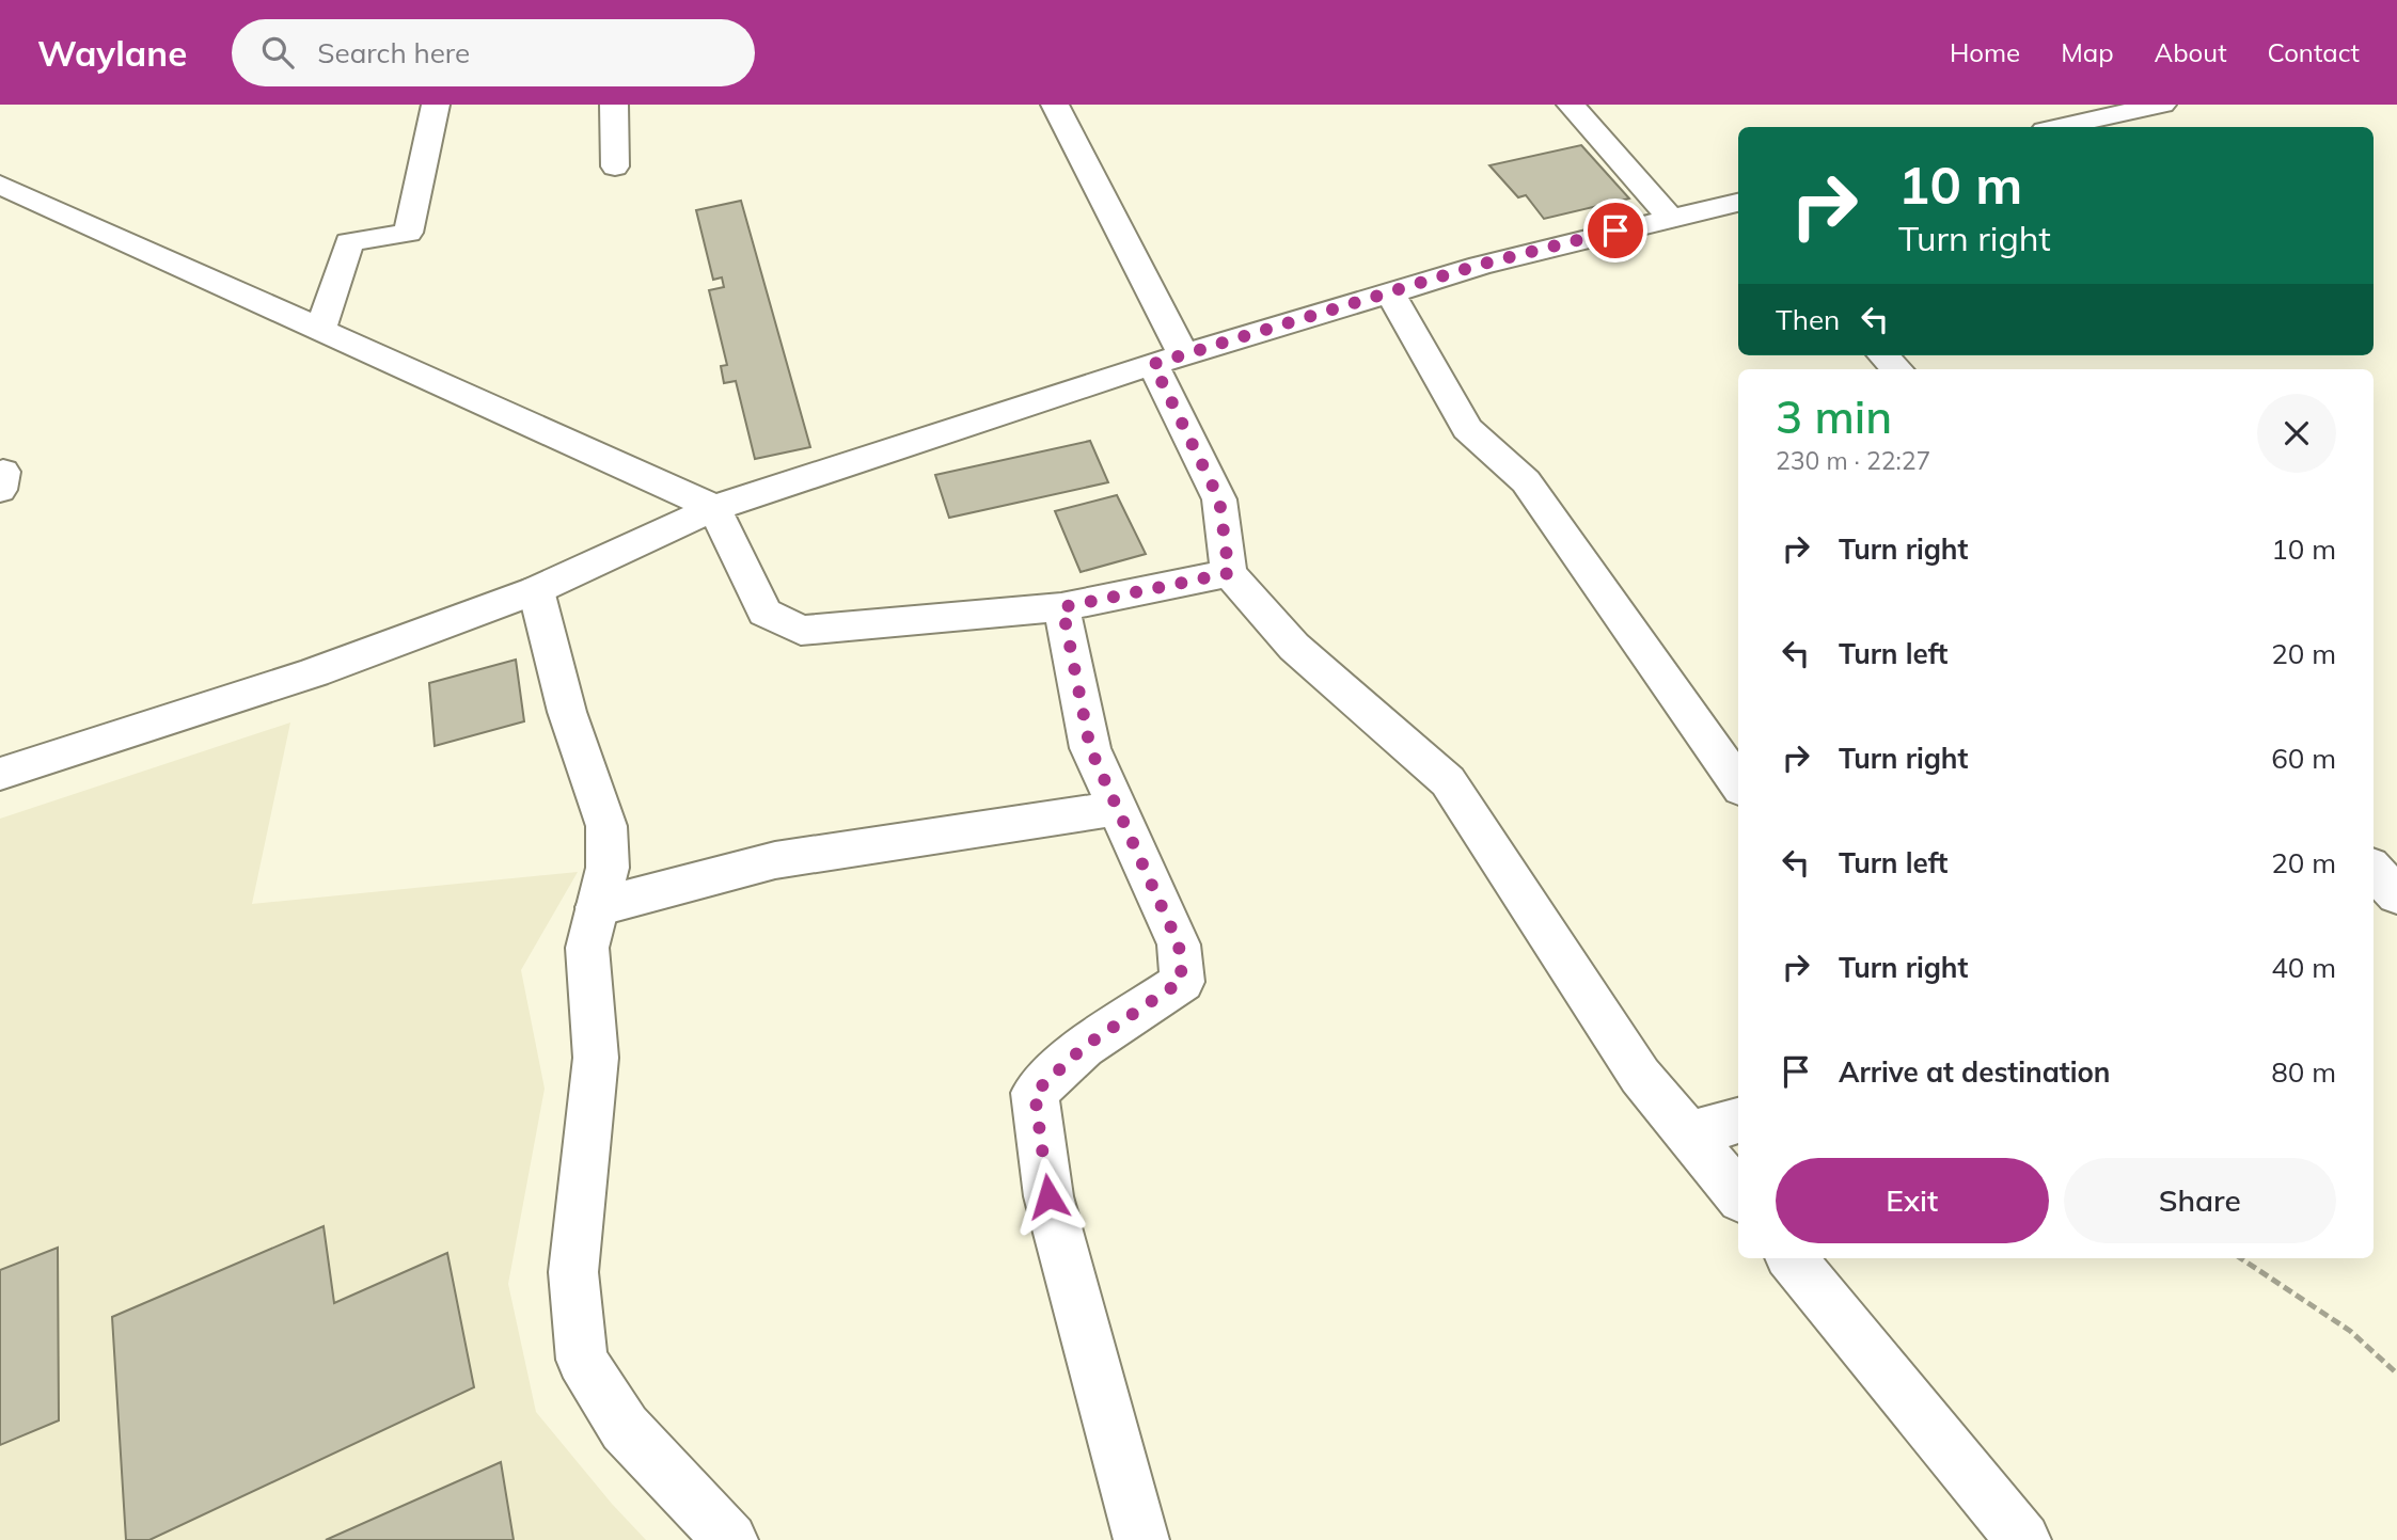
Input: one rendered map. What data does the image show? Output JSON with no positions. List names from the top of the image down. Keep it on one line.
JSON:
{"page":{"header":"Waylane","search":"Search here","nav":["Home","Map","About","Contact"],"turn":["10 m","Turn right"],"then":"Then","heading":["3 min","230 m · 22:27"],"list":[{"name":"Turn right","value":"10 m"},{"name":"Turn left","value":"20 m"},{"name":"Turn right","value":"60 m"},{"name":"Turn left","value":"20 m"},{"name":"Turn right","value":"40 m"},{"name":"Arrive at destination","value":"80 m"}],"buttons":["Exit","Share"]}}
